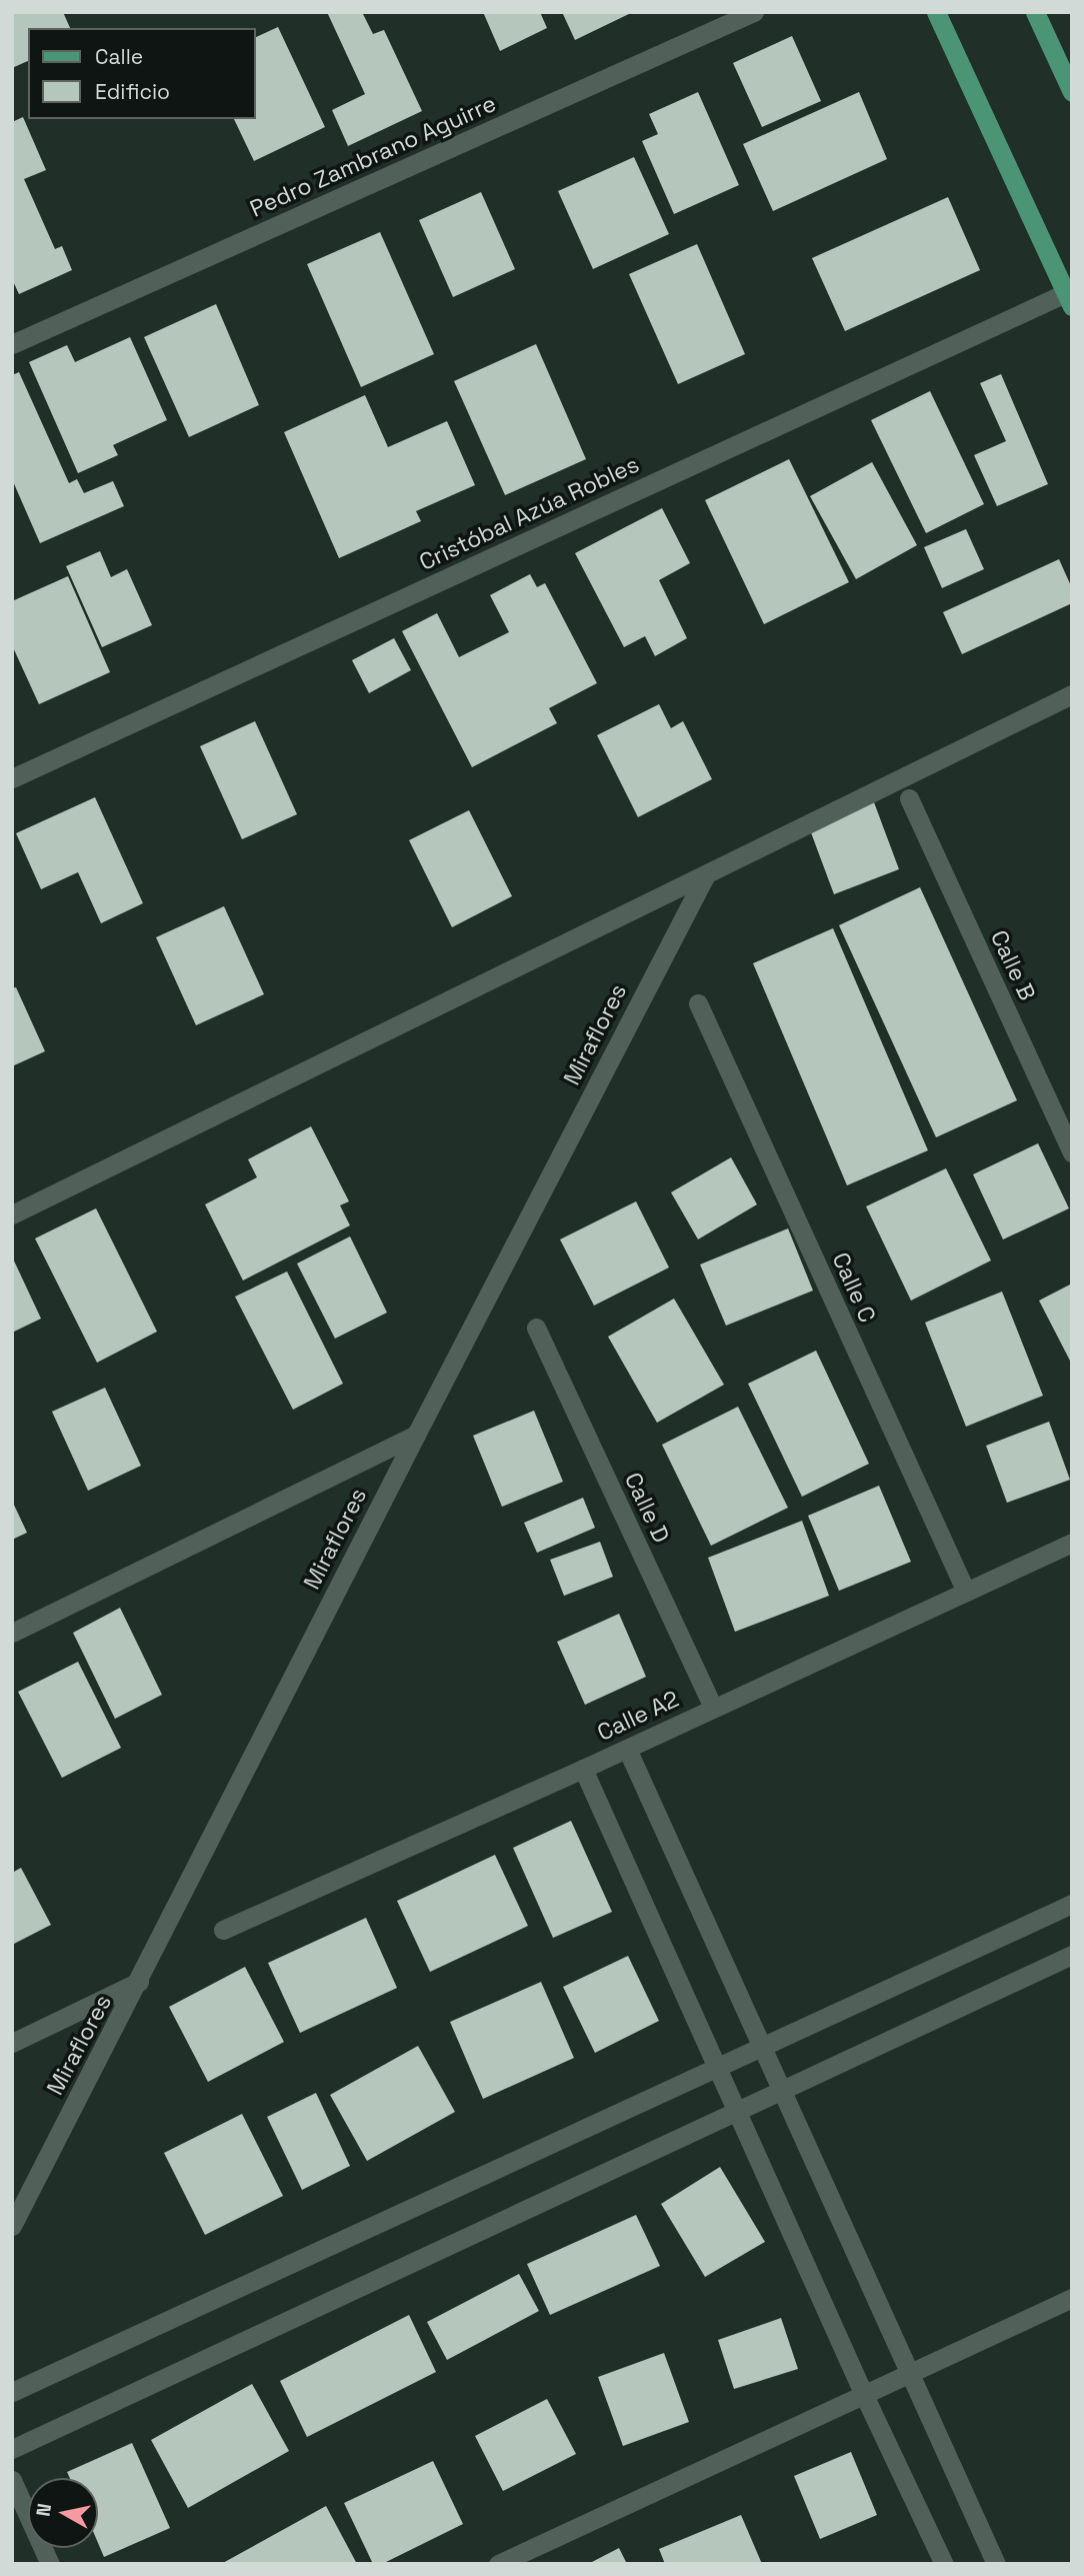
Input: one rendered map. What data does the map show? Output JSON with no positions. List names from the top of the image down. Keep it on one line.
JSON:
{"streets":{"street":["Pedro Zambrano Aguirre","Cristóbal Azúa Robles","Calle B","Miraflores","Calle C","Calle D","Calle A2"]},"crossings":[["Calle C","Calle A2"],["Calle D","Calle A2"]],"legend":["Calle","Edificio"],"north":"left"}
